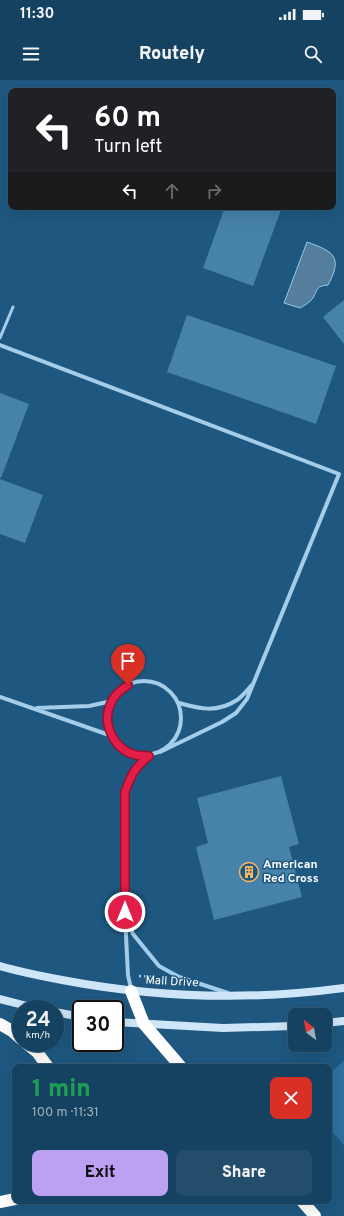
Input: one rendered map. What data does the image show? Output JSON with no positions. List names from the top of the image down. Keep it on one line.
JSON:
{"streets":{"street":["Mall Drive"]},"places":{"building":["American Red Cross"]},"north":"top left","page":{"status":"11:30","header":"Routely","turn":["60 m","Turn left"],"speed":"24 km/h","limit":"30","heading":["1 min","100 m · 11:31"],"buttons":["Exit","Share"]}}
